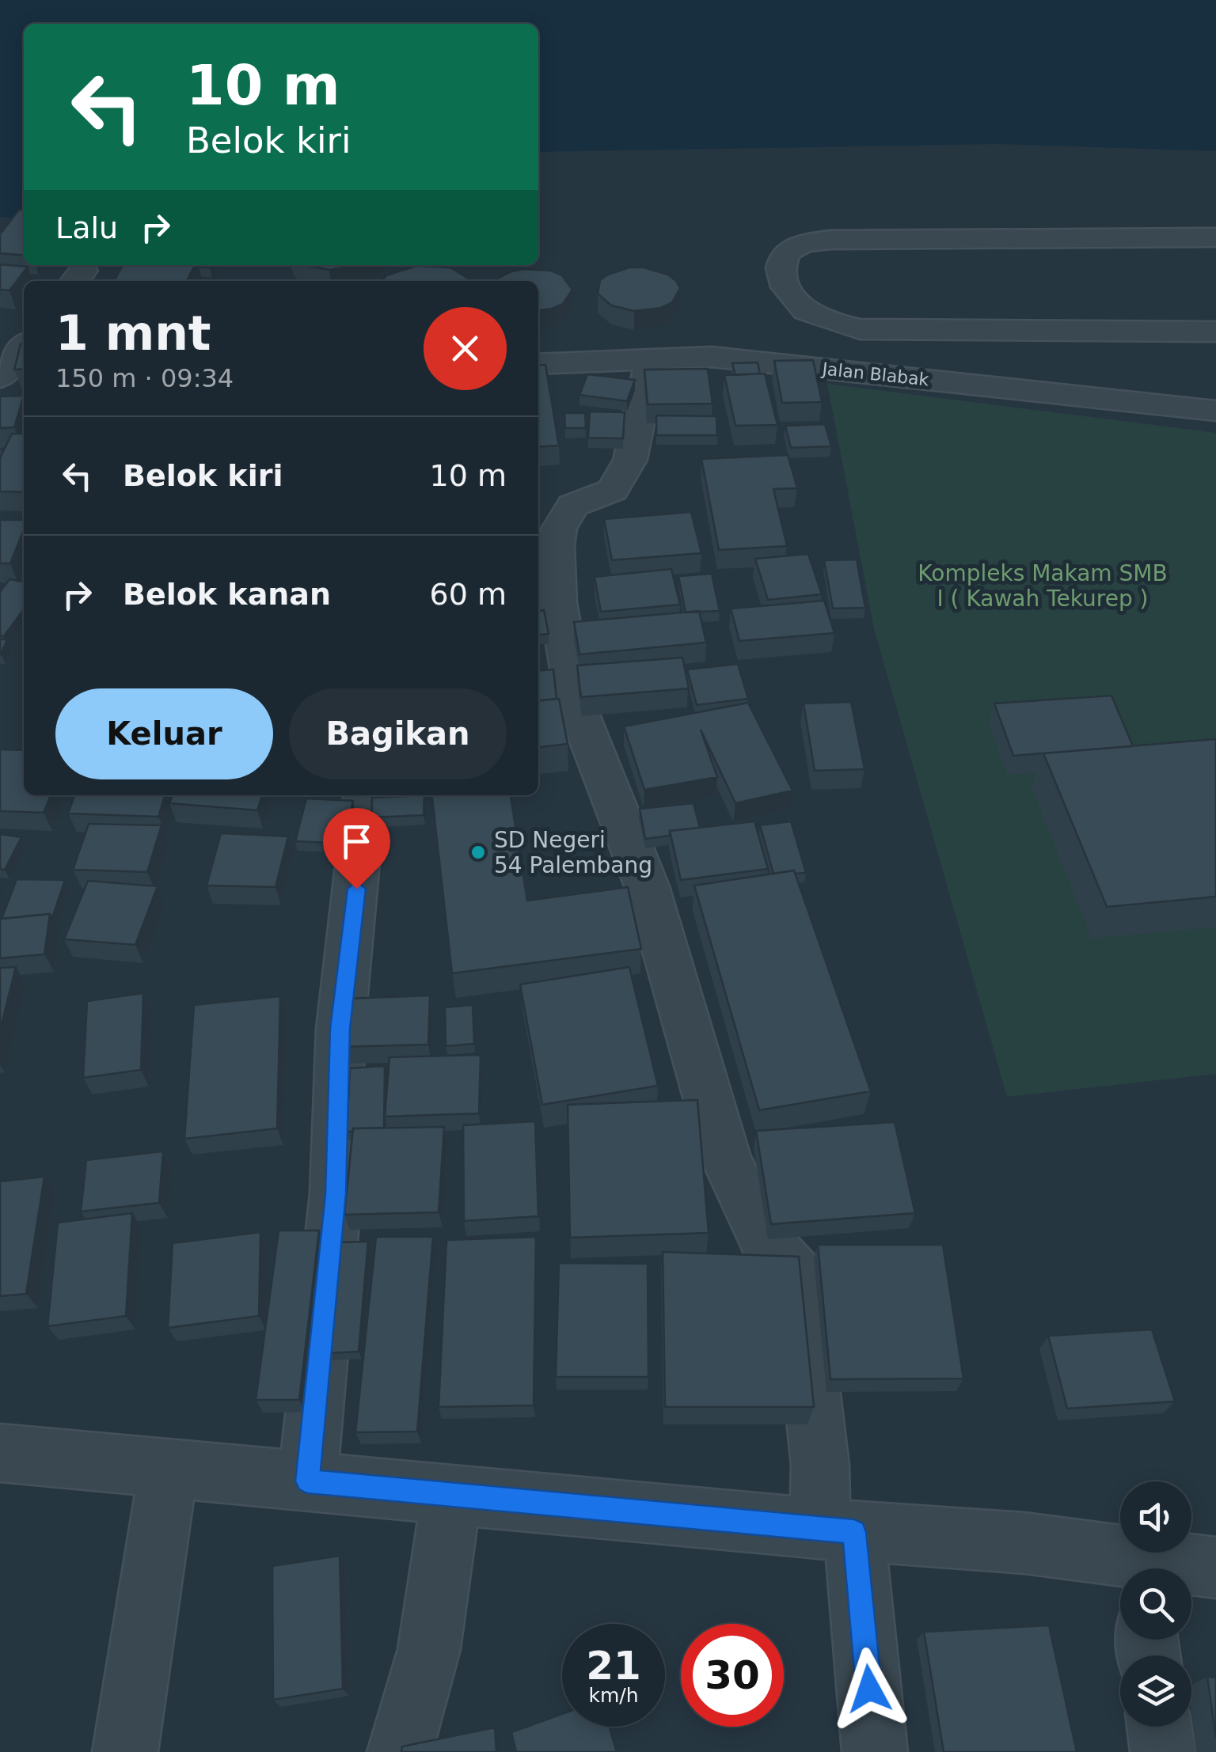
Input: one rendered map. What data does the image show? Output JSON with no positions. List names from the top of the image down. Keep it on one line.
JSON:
{"streets":{"street":["Jalan Blabak"]},"parks":["Kompleks Makam SMB I ( Kawah Tekurep )"],"places":["SD Negeri 54 Palembang"],"page":{"turn":["10 m","Belok kiri"],"then":"Lalu","heading":["1 mnt","150 m · 09:34"],"list":[{"name":"Belok kiri","value":"10 m"},{"name":"Belok kanan","value":"60 m"}],"buttons":["Keluar","Bagikan"],"speed":"21 km/h","limit":"30"}}
